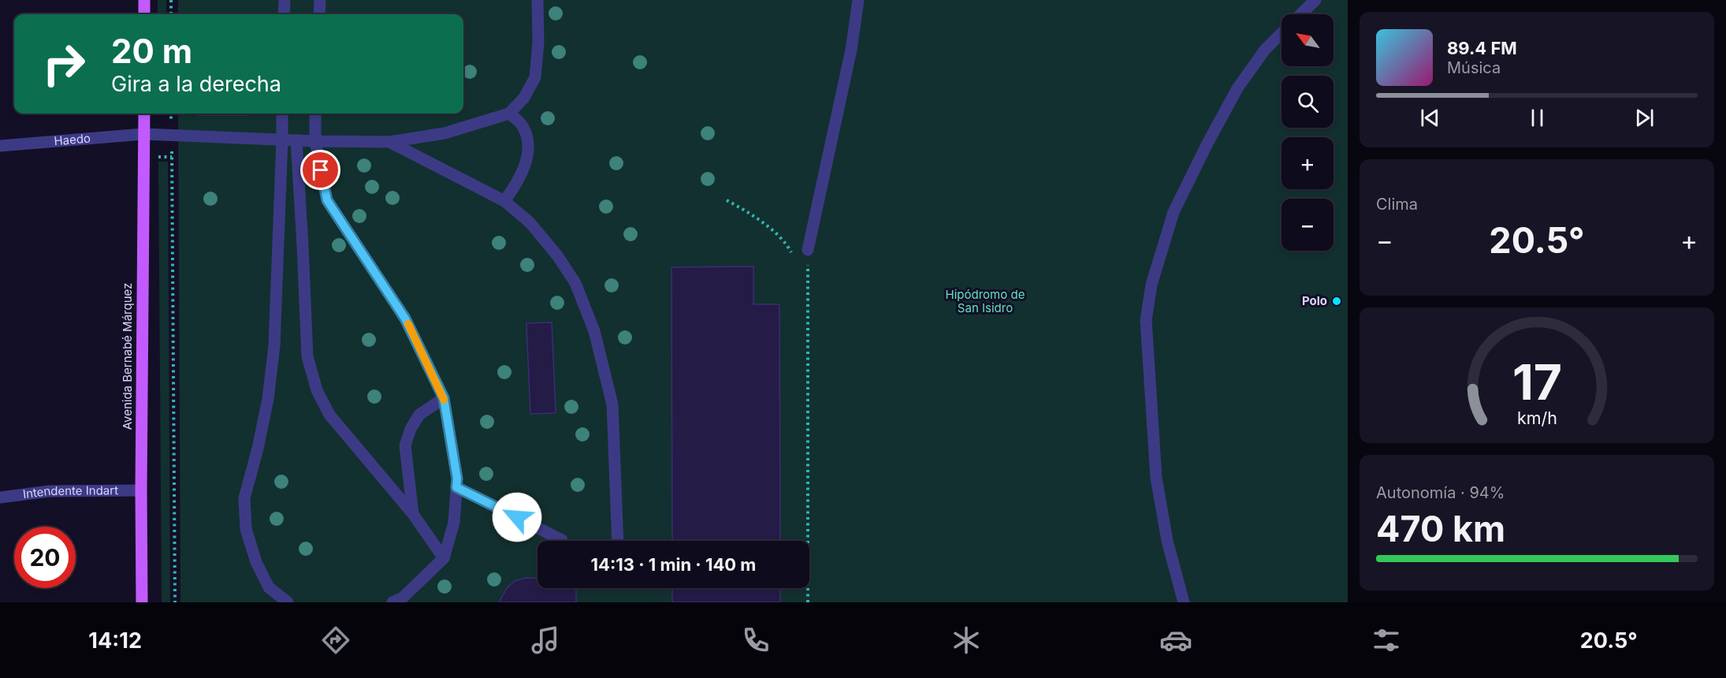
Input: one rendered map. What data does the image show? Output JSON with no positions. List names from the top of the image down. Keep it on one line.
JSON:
{"streets":{"main road":["Avenida Bernabé Márquez"],"street":["Haedo","Intendente Indart"]},"crossings":[["Haedo","Avenida Bernabé Márquez"],["Avenida Bernabé Márquez","Intendente Indart"]],"parks":["Hipódromo de San Isidro"],"places":["Polo"],"north":"top left","page":{"map_buttons":["+","−"],"turn":["20 m","Gira a la derecha"],"song":["89.4 FM","Música"],"tile":["Clima",["Autonomía · 94%","470 km"]],"heat":["−","20.5°","+"],"limit":"20","trip":"14:13 · 1 min · 140 m","tabs":["14:12","20.5°"],"gauge":["17","km/h"]}}
